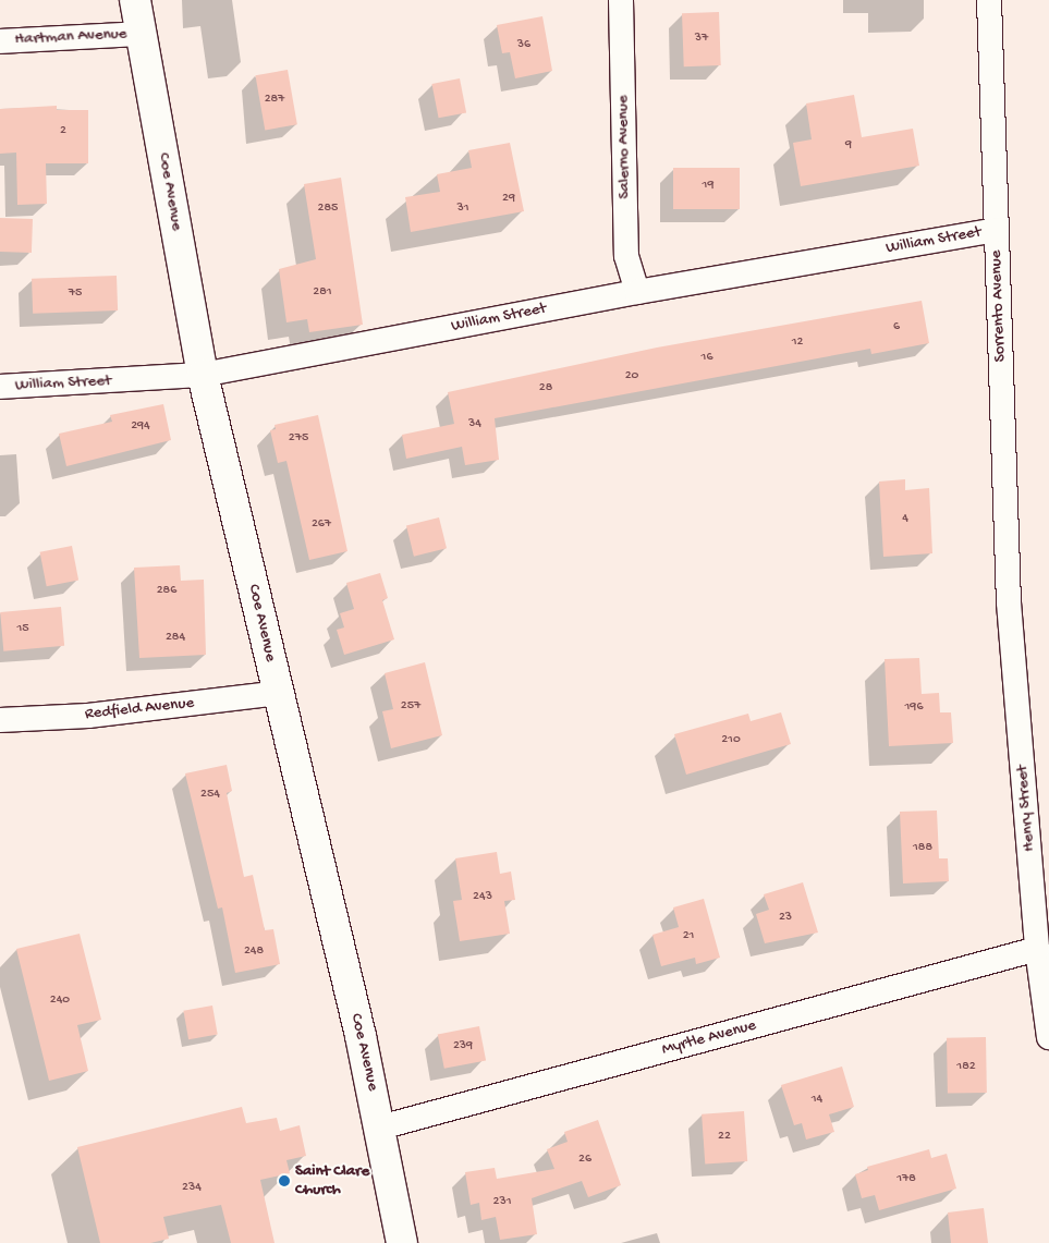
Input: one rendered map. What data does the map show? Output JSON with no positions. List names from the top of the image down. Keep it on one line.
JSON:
{"streets":{"street":["Hartman Avenue","Salerno Avenue","Coe Avenue","William Street","Sorrento Avenue","Redfield Avenue","Henry Street","Myrtle Avenue"]},"crossings":[["Hartman Avenue","Coe Avenue"],["Salerno Avenue","William Street"],["Coe Avenue","William Street"],["Coe Avenue","Redfield Avenue"],["Coe Avenue","Myrtle Avenue"],["William Street","Sorrento Avenue"],["Sorrento Avenue","Henry Street"],["Henry Street","Myrtle Avenue"]],"places":["Saint Clare Church"],"house_numbers":["37","36","287","2","9","19","29","285","31","281","75","6","12","16","20","28","34","294","275","4","267","286","15","284","257","196","210","254","188","243","23","21","248","240","239","182","14","22","26","178","234","231"]}
